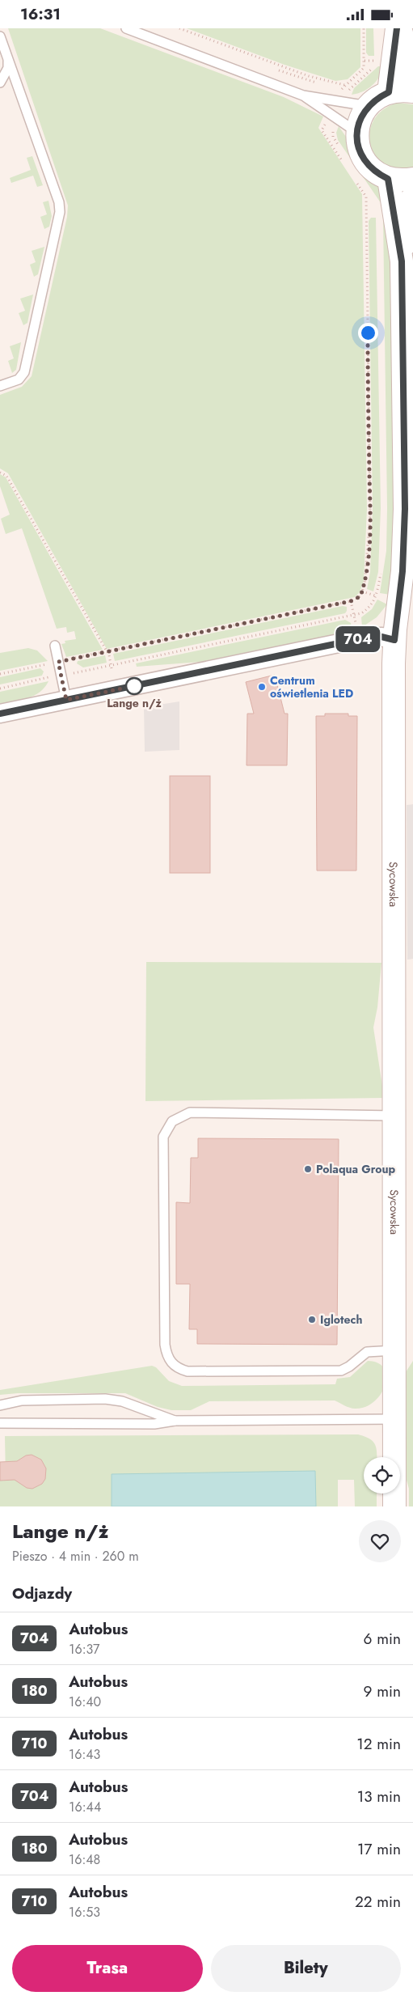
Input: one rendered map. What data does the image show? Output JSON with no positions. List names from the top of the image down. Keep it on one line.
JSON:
{"streets":{"street":["Sycowska"]},"places":["Lange n/ż","Centrum oświetlenia LED","Polaqua Group","Iglotech"],"lines":["bus line 704"],"page":{"status":"16:31","on_map":"704","heading":[["Lange n/ż","Pieszo · 4 min · 260 m"],"Odjazdy"],"list":[{"mark":"704","name":"Autobus","note":"16:37","value":"6 min"},{"mark":"180","name":"Autobus","note":"16:40","value":"9 min"},{"mark":"710","name":"Autobus","note":"16:43","value":"12 min"},{"mark":"704","name":"Autobus","note":"16:44","value":"13 min"},{"mark":"180","name":"Autobus","note":"16:48","value":"17 min"},{"mark":"710","name":"Autobus","note":"16:53","value":"22 min"}],"buttons":["Trasa","Bilety"]}}
